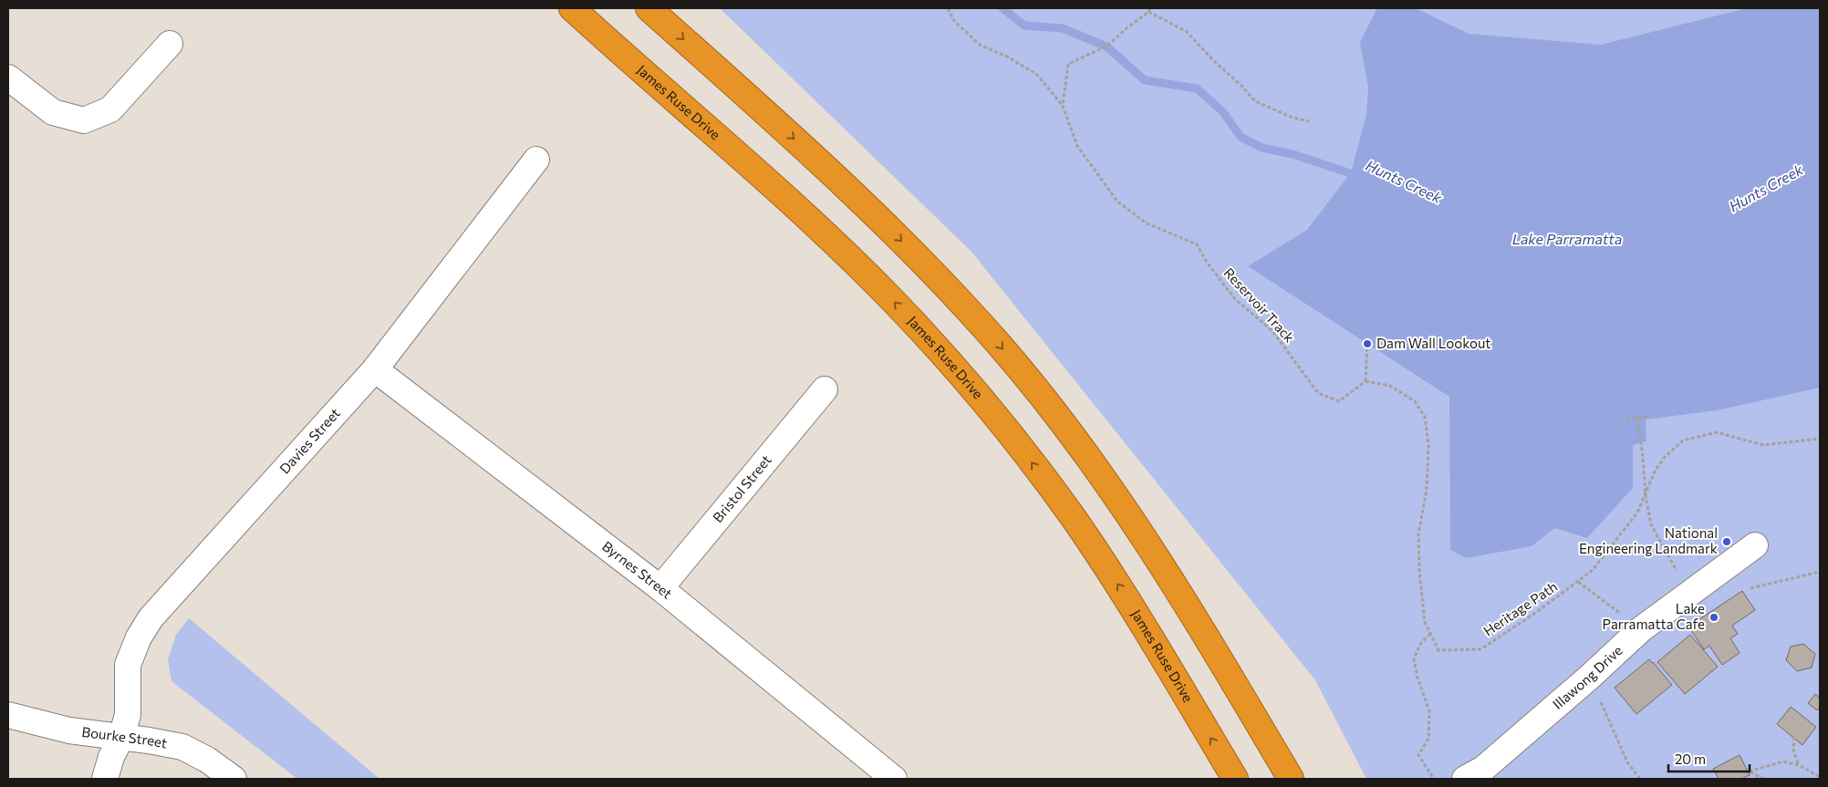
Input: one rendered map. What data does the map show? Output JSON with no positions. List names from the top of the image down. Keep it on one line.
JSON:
{"streets":{"highway":["James Ruse Drive"],"street":["Davies Street","Bristol Street","Byrnes Street","Illawong Drive","Bourke Street"],"path":["Reservoir Track","Heritage Path"]},"crossings":[["Reservoir Track","Heritage Path"],["Davies Street","Byrnes Street"],["Davies Street","Bourke Street"],["Bristol Street","Byrnes Street"]],"water":["Hunts Creek","Lake Parramatta"],"places":["Dam Wall Lookout","National Engineering Landmark","Lake Parramatta Cafe"],"scale_bar":"20 m"}
